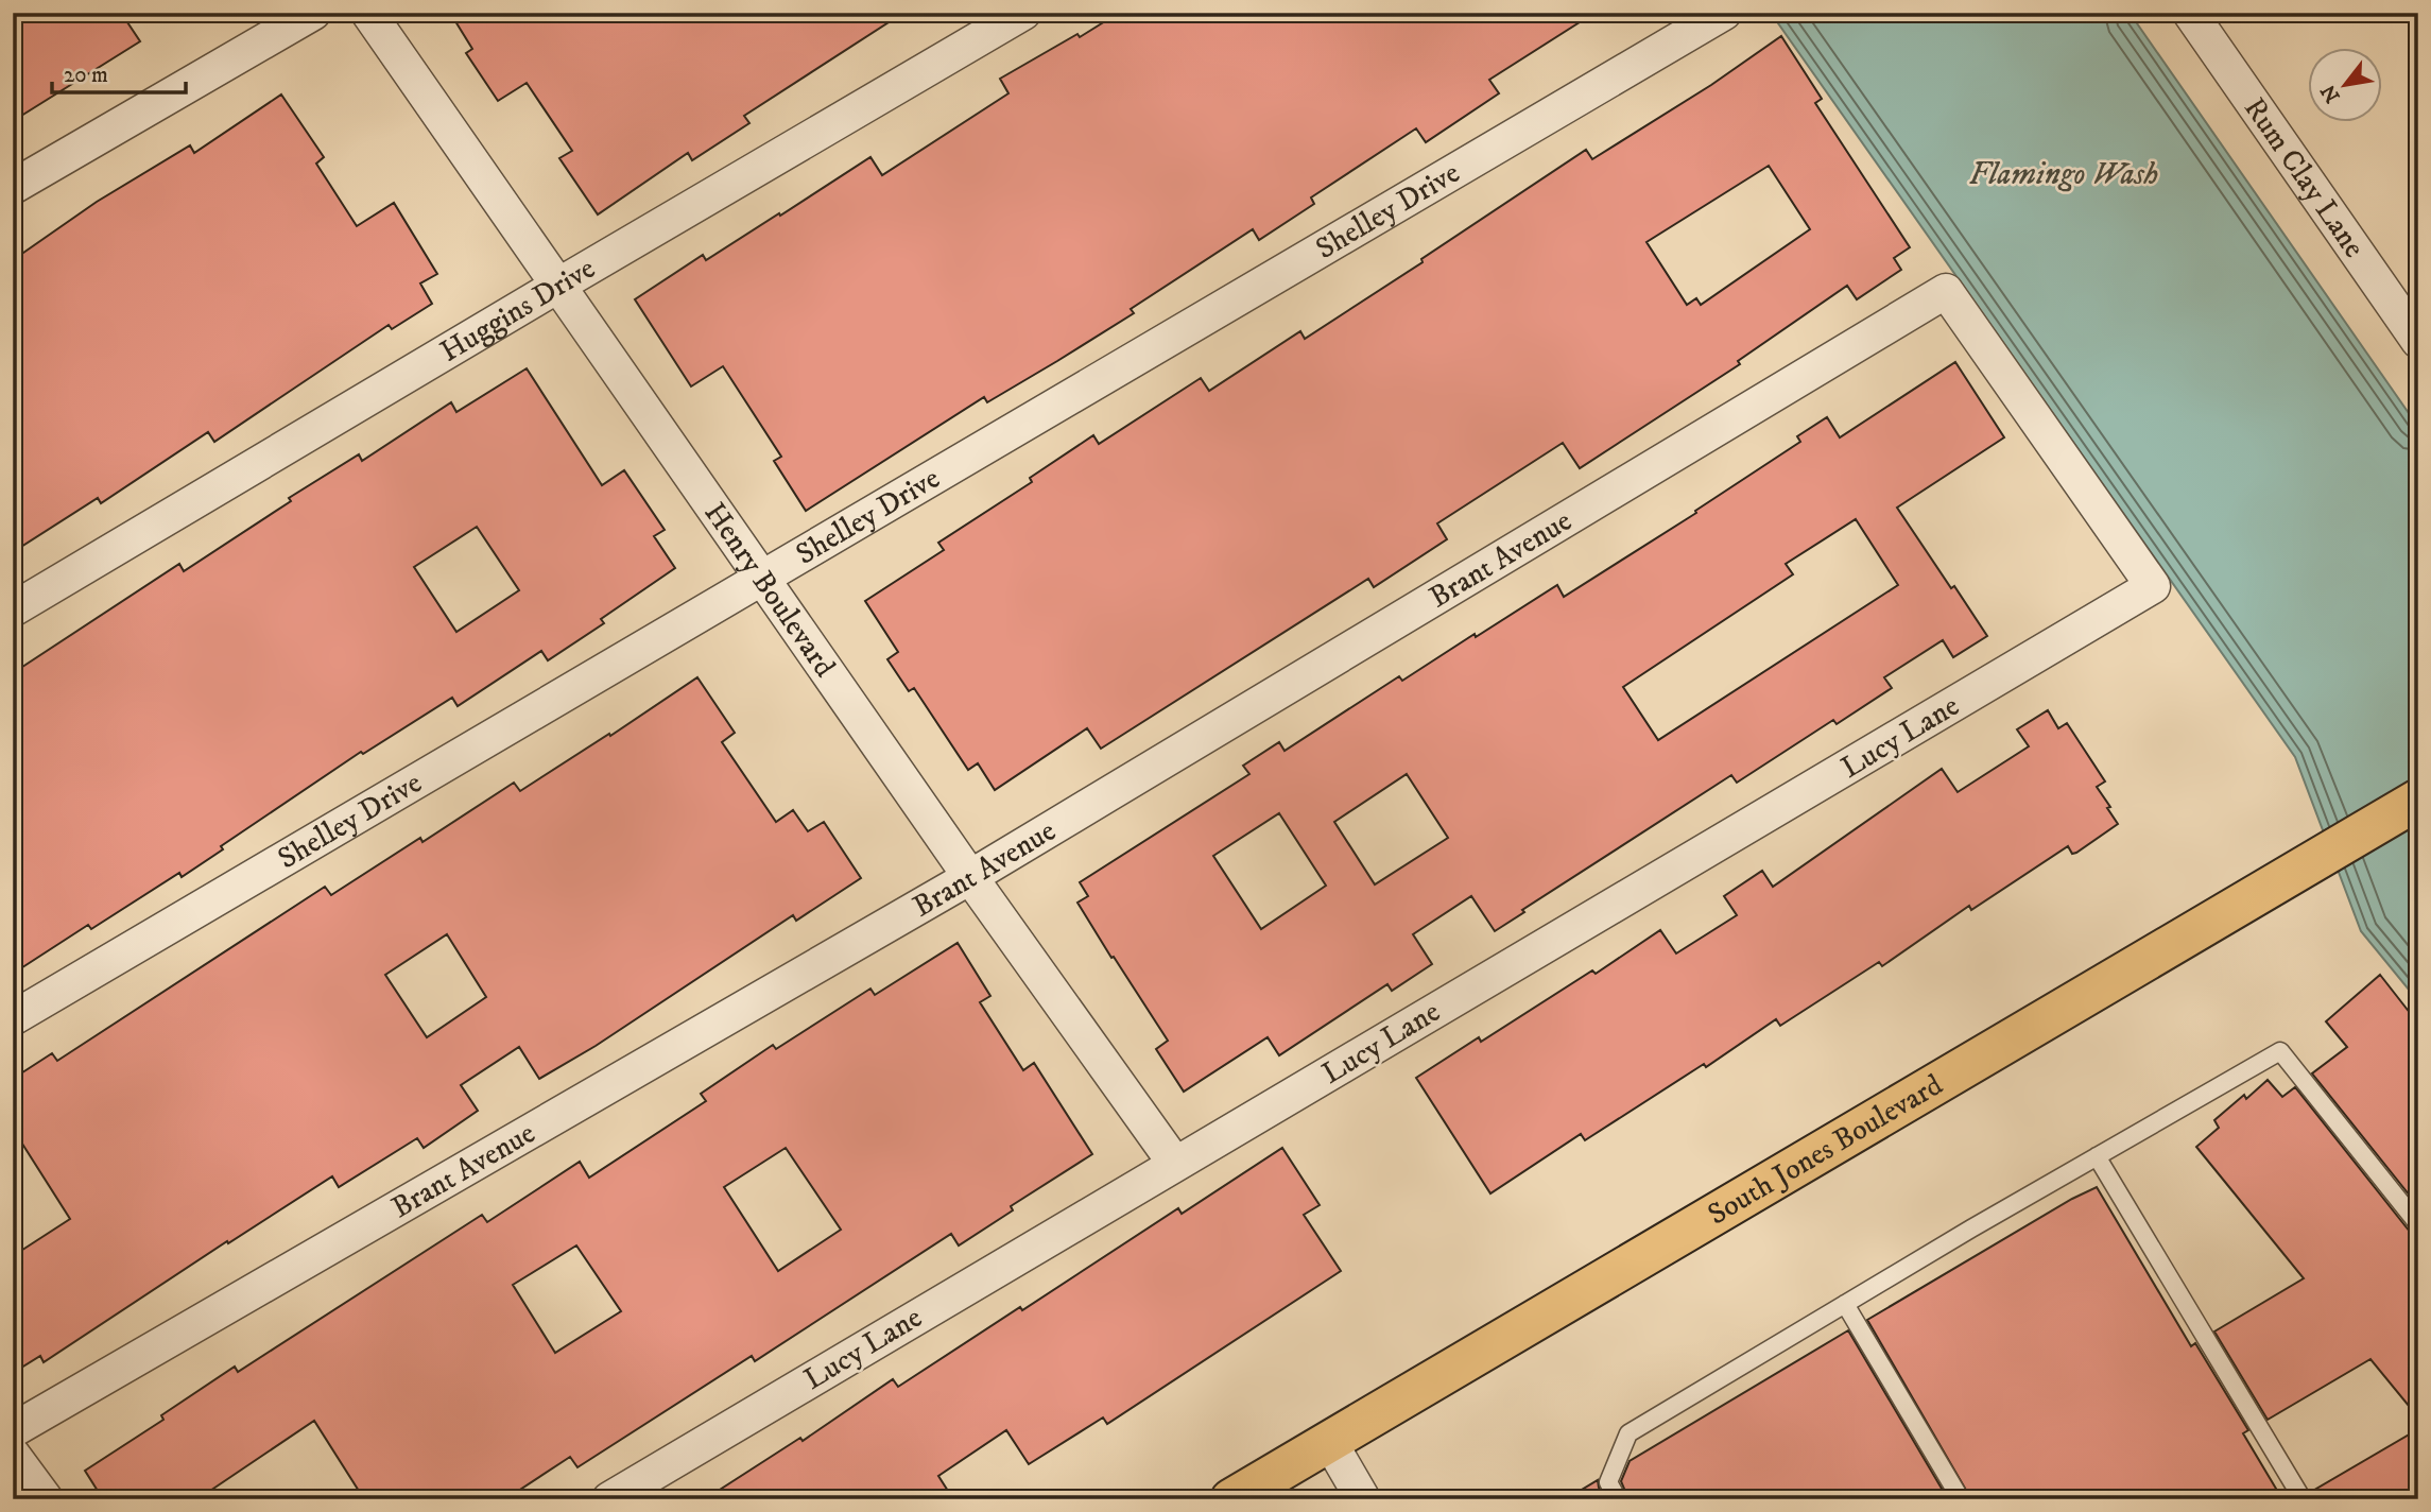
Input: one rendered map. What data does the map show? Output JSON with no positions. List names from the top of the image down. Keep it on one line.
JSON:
{"streets":{"main road":["South Jones Boulevard"],"street":["Rum Clay Lane","Shelley Drive","Huggins Drive","Brant Avenue","Henry Boulevard","Lucy Lane"]},"crossings":[["Shelley Drive","Henry Boulevard"],["Huggins Drive","Henry Boulevard"],["Brant Avenue","Henry Boulevard"],["Brant Avenue","Lucy Lane"],["Henry Boulevard","Lucy Lane"]],"water":["Flamingo Wash"],"scale_bar":"20 m","north":"bottom left"}
